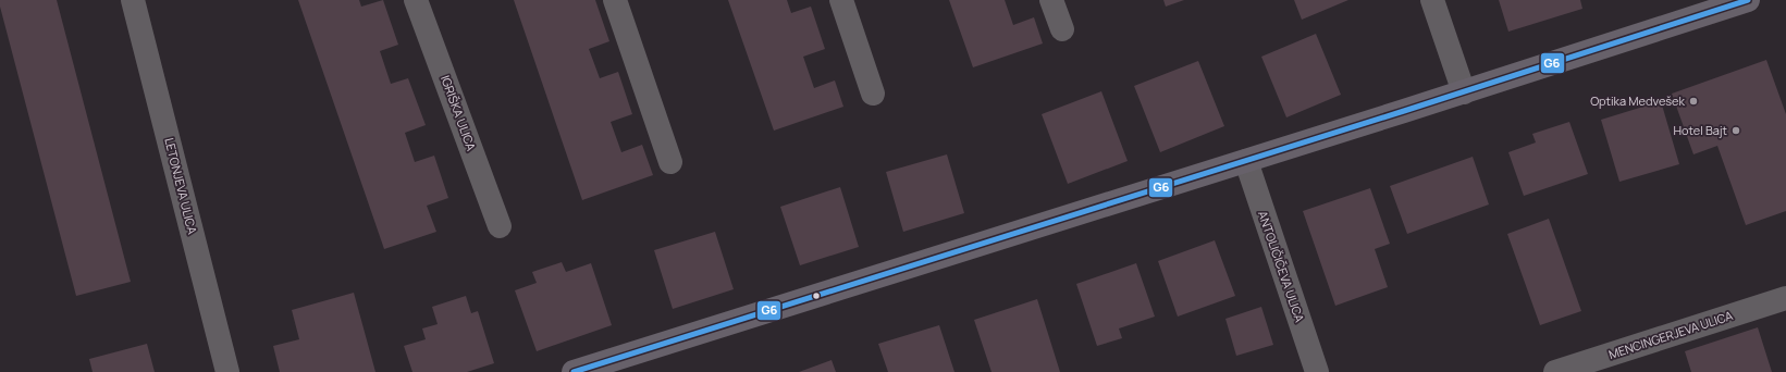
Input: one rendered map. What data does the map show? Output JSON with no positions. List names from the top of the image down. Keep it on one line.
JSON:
{"streets":{"street":["IGRIŠKA ULICA","LETONJEVA ULICA","ANTOLIČIČEVA ULICA","MENCINGERJEVA ULICA"]},"places":["Optika Medvešek","Hotel Bajt"],"lines":["transit line G6"]}
